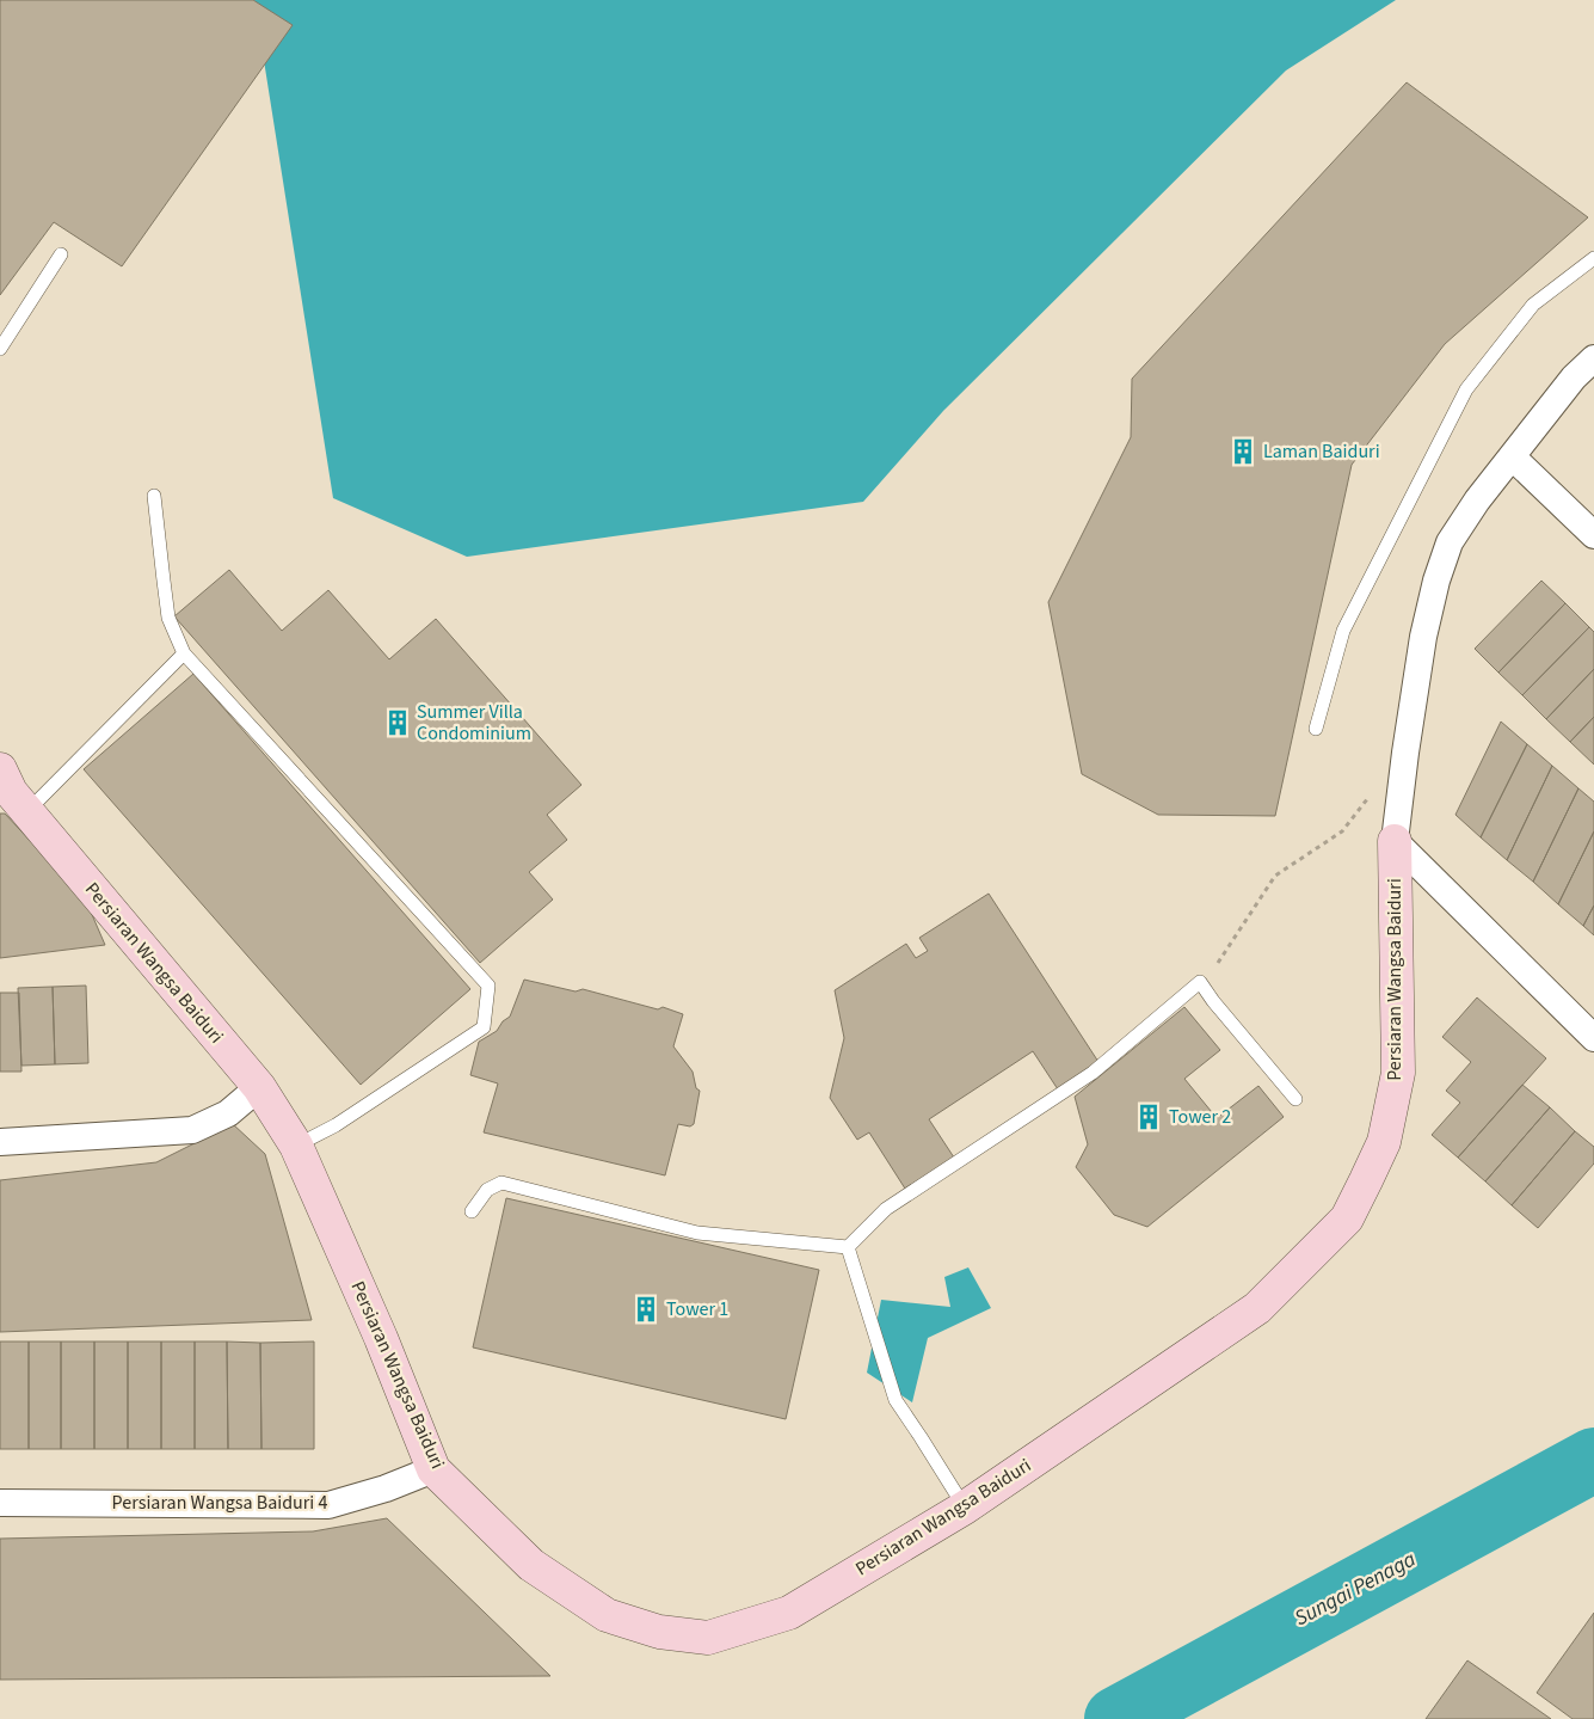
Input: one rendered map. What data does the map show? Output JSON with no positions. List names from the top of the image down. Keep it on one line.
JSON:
{"streets":{"street":["Persiaran Wangsa Baiduri","Persiaran Wangsa Baiduri 4"]},"crossings":[["Persiaran Wangsa Baiduri","Persiaran Wangsa Baiduri 4"]],"water":["Sungai Penaga"],"places":{"building":["Laman Baiduri","Summer Villa Condominium","Tower 2","Tower 1"]}}
